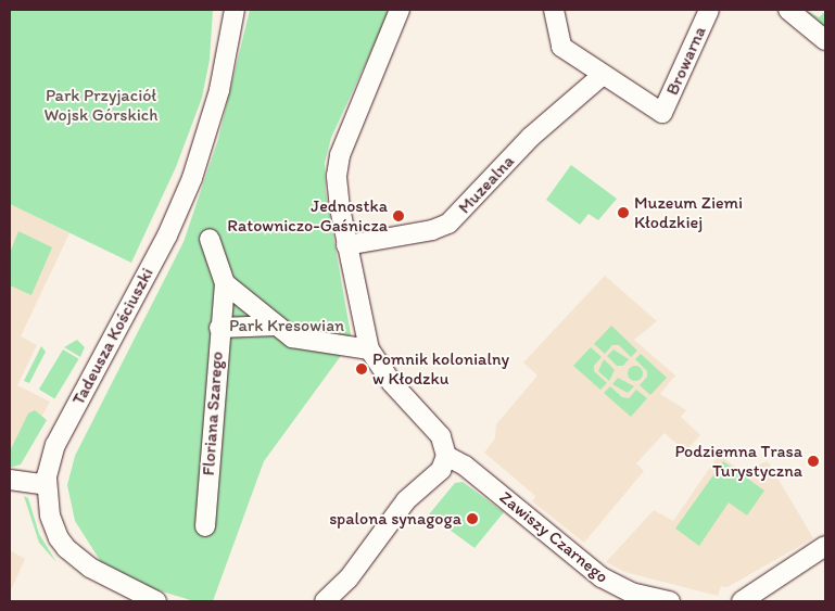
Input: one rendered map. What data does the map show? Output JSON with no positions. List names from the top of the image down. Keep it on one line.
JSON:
{"streets":{"street":["Browarna","Muzealna","Tadeusza Kościuszki","Floriana Szarego","Zawiszy Czarnego"]},"crossings":[["Browarna","Muzealna"]],"parks":["Park Przyjaciół Wojsk Górskich","Park Kresowian"],"places":["Muzeum Ziemi Kłodzkiej","Jednostka Ratowniczo-Gaśnicza","Pomnik kolonialny w Kłodzku","Podziemna Trasa Turystyczna","spalona synagoga"]}
